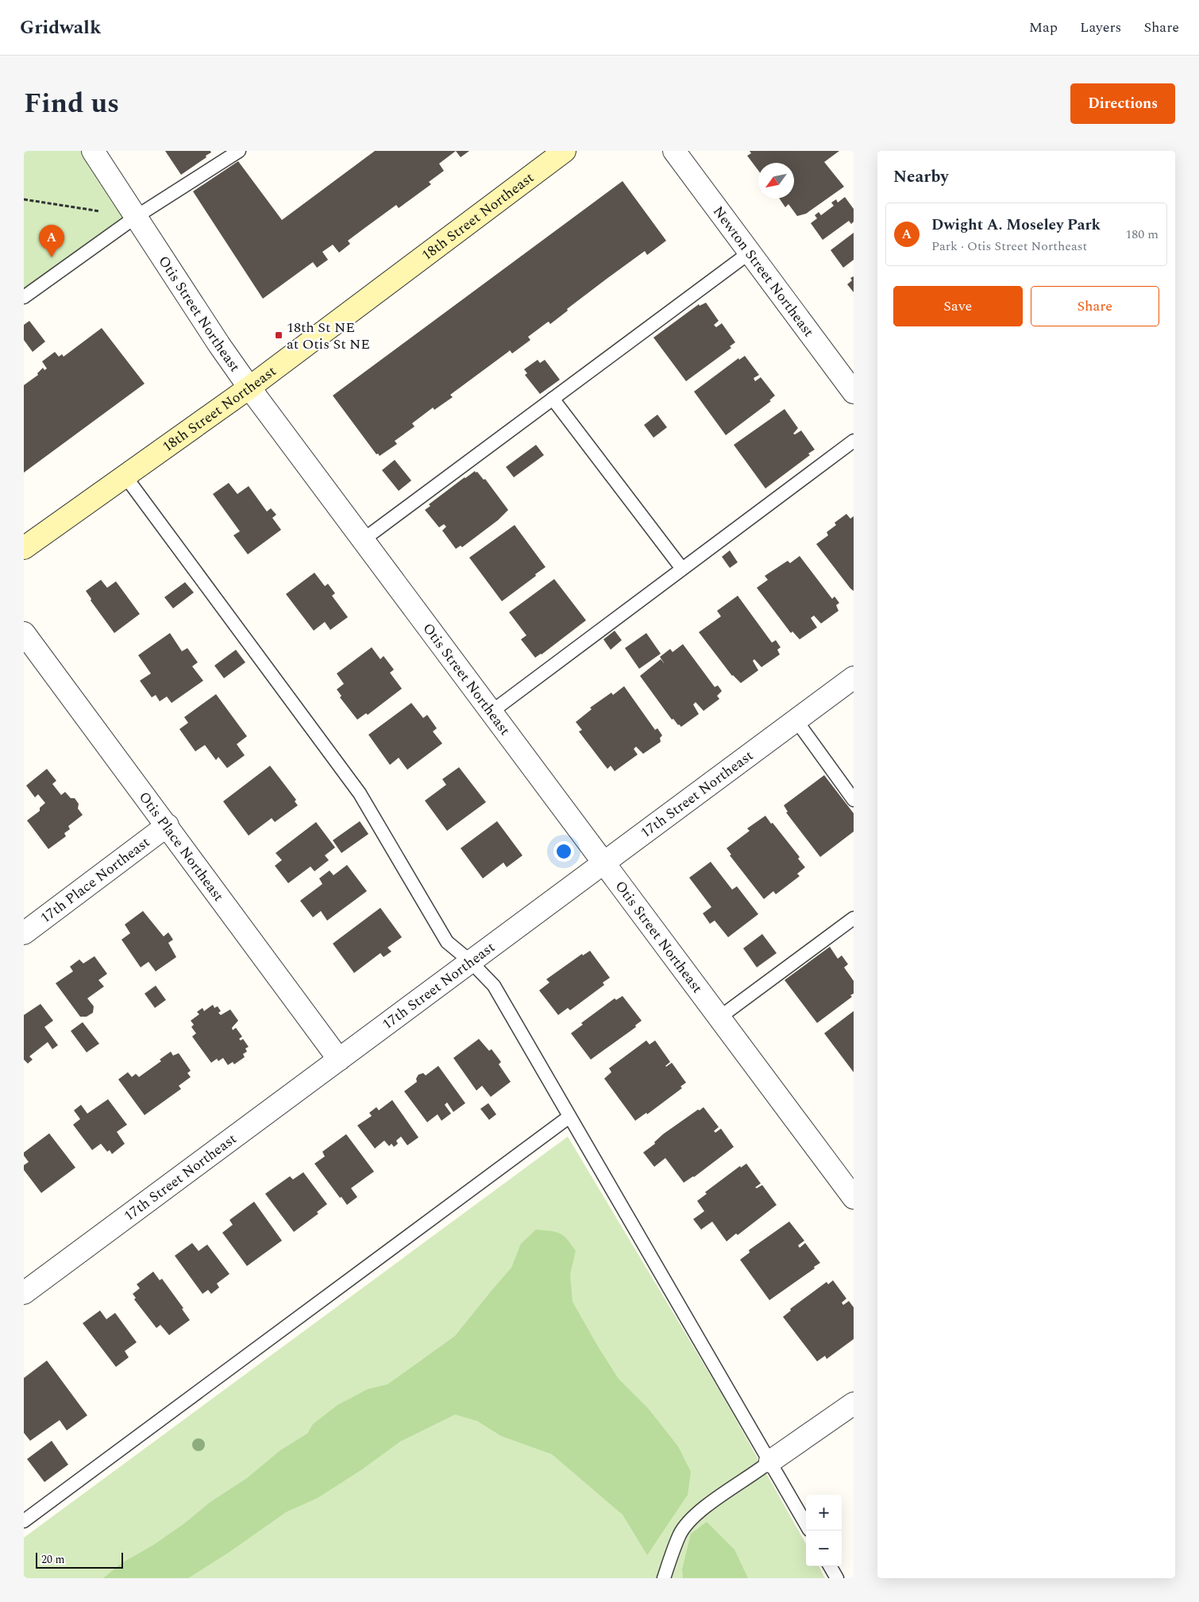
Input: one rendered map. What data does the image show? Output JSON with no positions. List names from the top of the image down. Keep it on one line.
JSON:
{"streets":{"main road":["18th Street Northeast"],"street":["Newton Street Northeast","Otis Street Northeast","17th Street Northeast","Otis Place Northeast","17th Place Northeast"]},"crossings":[["18th Street Northeast","Otis Street Northeast"],["Otis Street Northeast","17th Street Northeast"],["17th Street Northeast","Otis Place Northeast"],["Otis Place Northeast","17th Place Northeast"]],"places":{"transit":["18th St NE at Otis St NE"]},"scale_bar":"20 m","north":"bottom left","page":{"header":"Gridwalk","nav":["Map","Layers","Share"],"title":"Find us","buttons":["Directions",["Save","Share"]],"heading":"Nearby","list":[{"mark":"A","name":"Dwight A. Moseley Park","note":"Park · Otis Street Northeast","value":"180 m"}],"pins":"A","map_buttons":["+","−"],"scale":"20 m"}}
